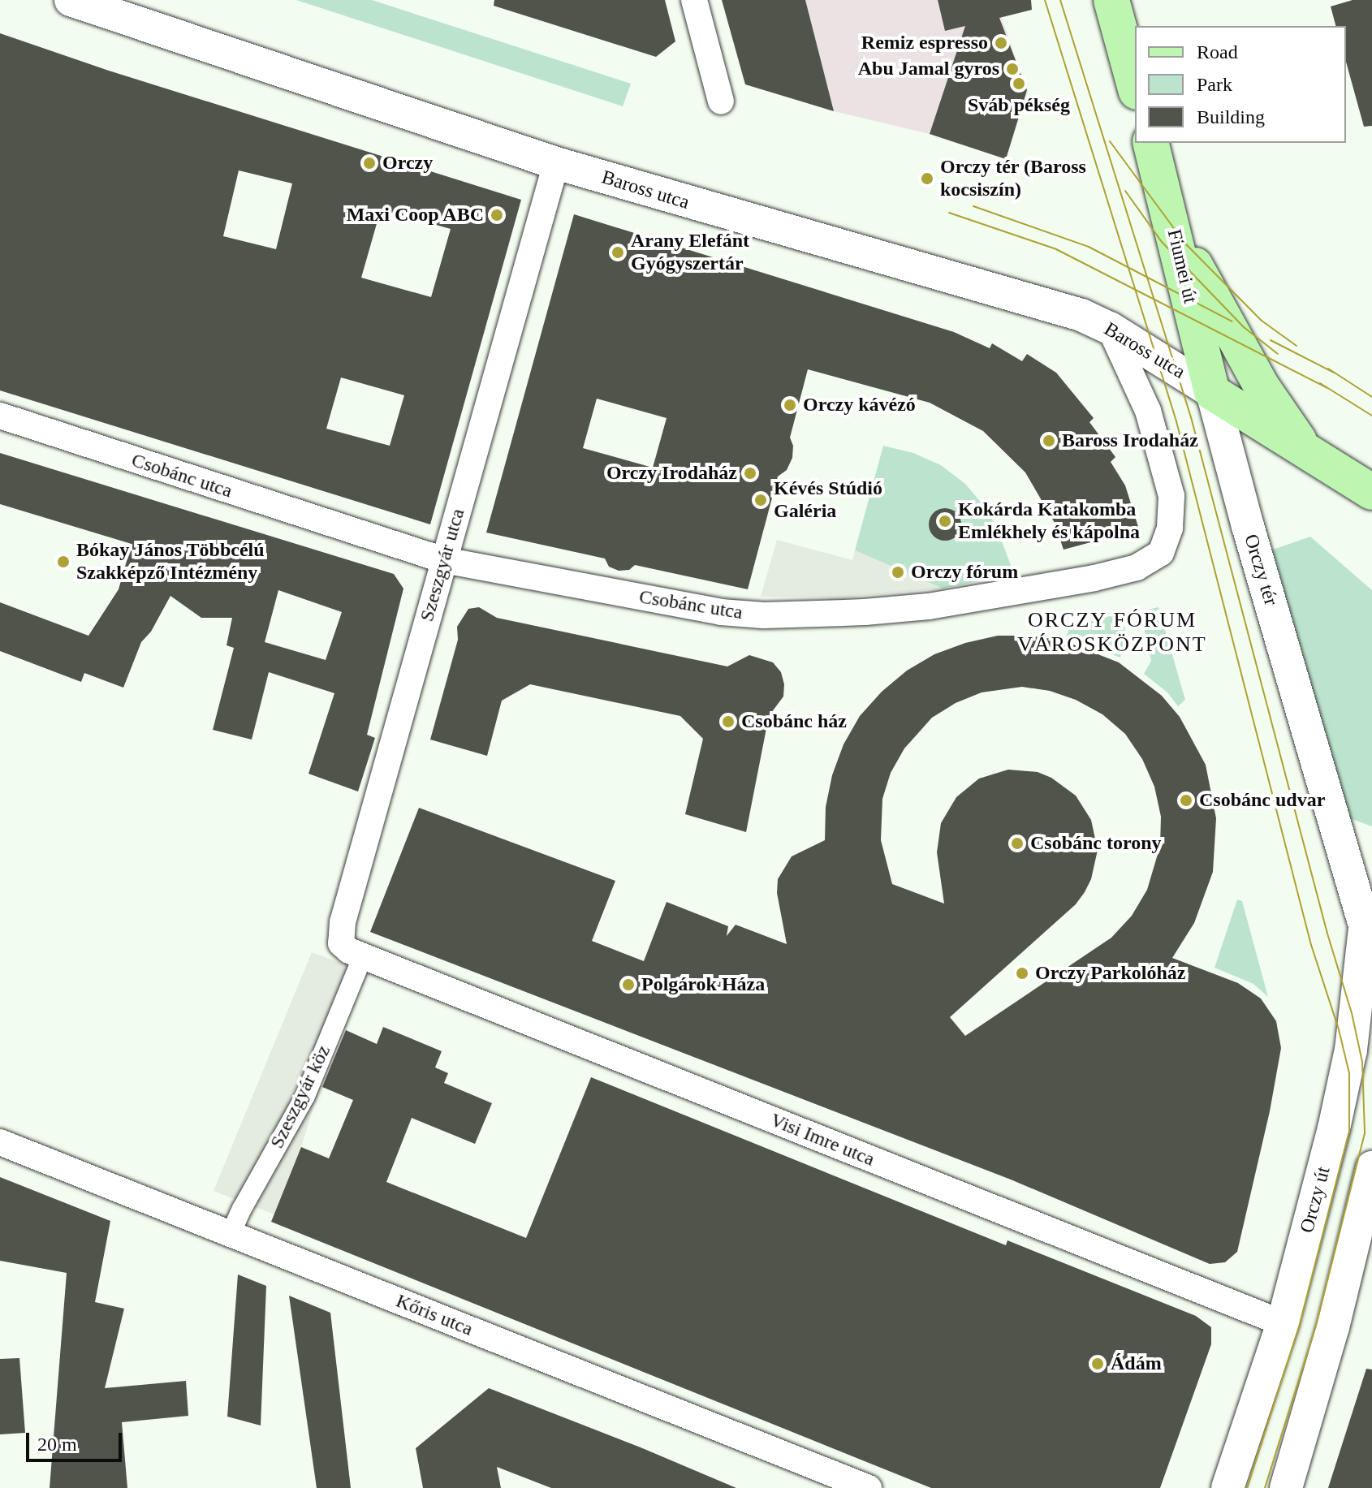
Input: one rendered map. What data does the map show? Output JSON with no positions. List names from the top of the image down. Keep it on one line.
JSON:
{"streets":{"main road":["Fiumei út"],"street":["Baross utca","Csobánc utca","Szeszgyár utca","Orczy tér","Szeszgyár köz","Visi Imre utca","Orczy út","Kőris utca"]},"crossings":[["Baross utca","Fiumei út"],["Baross utca","Csobánc utca"],["Baross utca","Szeszgyár utca"],["Baross utca","Orczy tér"],["Fiumei út","Orczy tér"],["Csobánc utca","Szeszgyár utca"],["Szeszgyár utca","Szeszgyár köz"],["Szeszgyár utca","Visi Imre utca"],["Orczy tér","Orczy út"],["Szeszgyár köz","Visi Imre utca"],["Szeszgyár köz","Kőris utca"],["Visi Imre utca","Orczy út"]],"districts":["ORCZY FÓRUM VÁROSKÖZPONT"],"places":["Remiz espresso","Abu Jamal gyros","Sváb pékség","Orczy","Orczy tér (Baross kocsiszín)","Maxi Coop ABC","Arany Elefánt Gyógyszertár","Orczy kávézó","Baross Irodaház","Orczy Irodaház","Kévés Stúdió Galéria","Kokárda Katakomba Emlékhely és kápolna","Bókay János Többcélú Szakképző Intézmény","Orczy fórum","Csobánc ház","Csobánc udvar","Csobánc torony","Orczy Parkolóház","Polgárok Háza","Ádám"],"legend":["Road","Park","Building"],"scale_bar":"20 m"}
